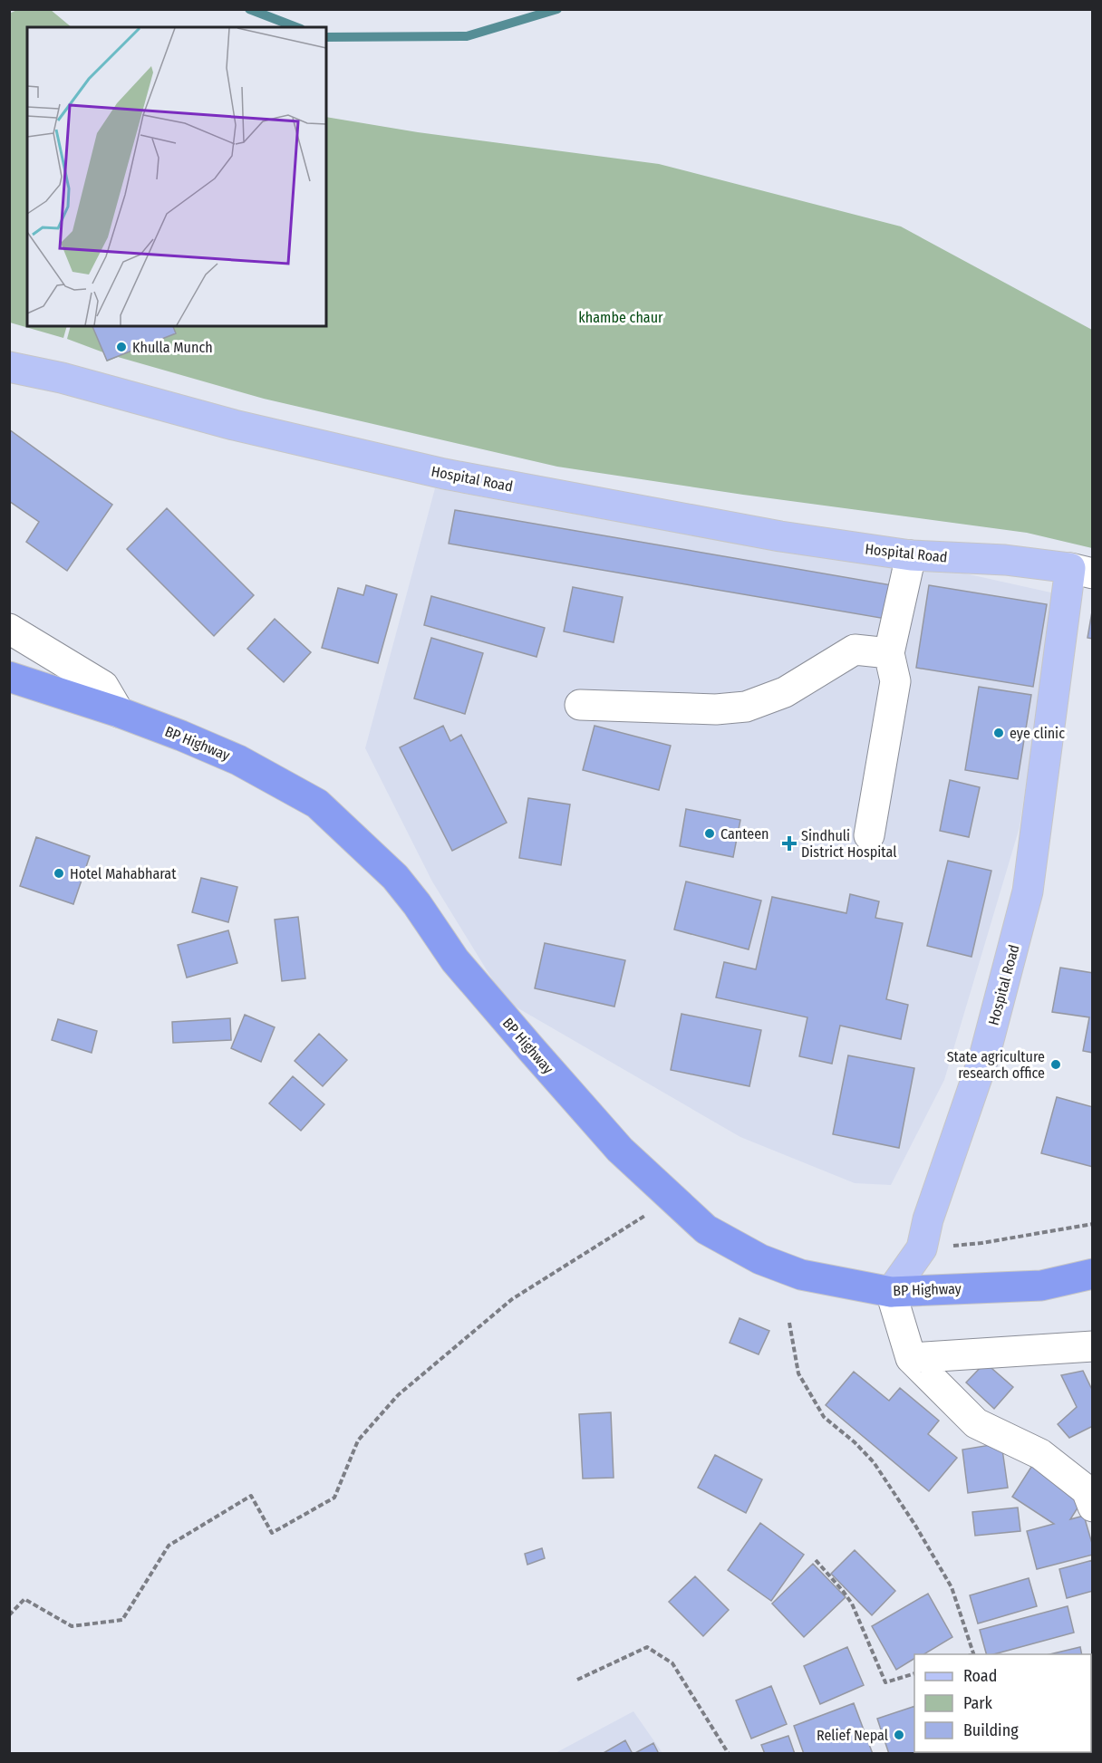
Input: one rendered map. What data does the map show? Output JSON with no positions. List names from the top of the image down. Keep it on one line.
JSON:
{"streets":{"highway":["BP Highway"],"main road":["Hospital Road"]},"crossings":[["Hospital Road","BP Highway"]],"parks":["khambe chaur"],"places":{"other":["Khulla Munch","eye clinic","Canteen","Hotel Mahabharat","State agriculture research office","Relief Nepal"],"health":["Sindhuli District Hospital"]},"legend":["Road","Park","Building"]}
